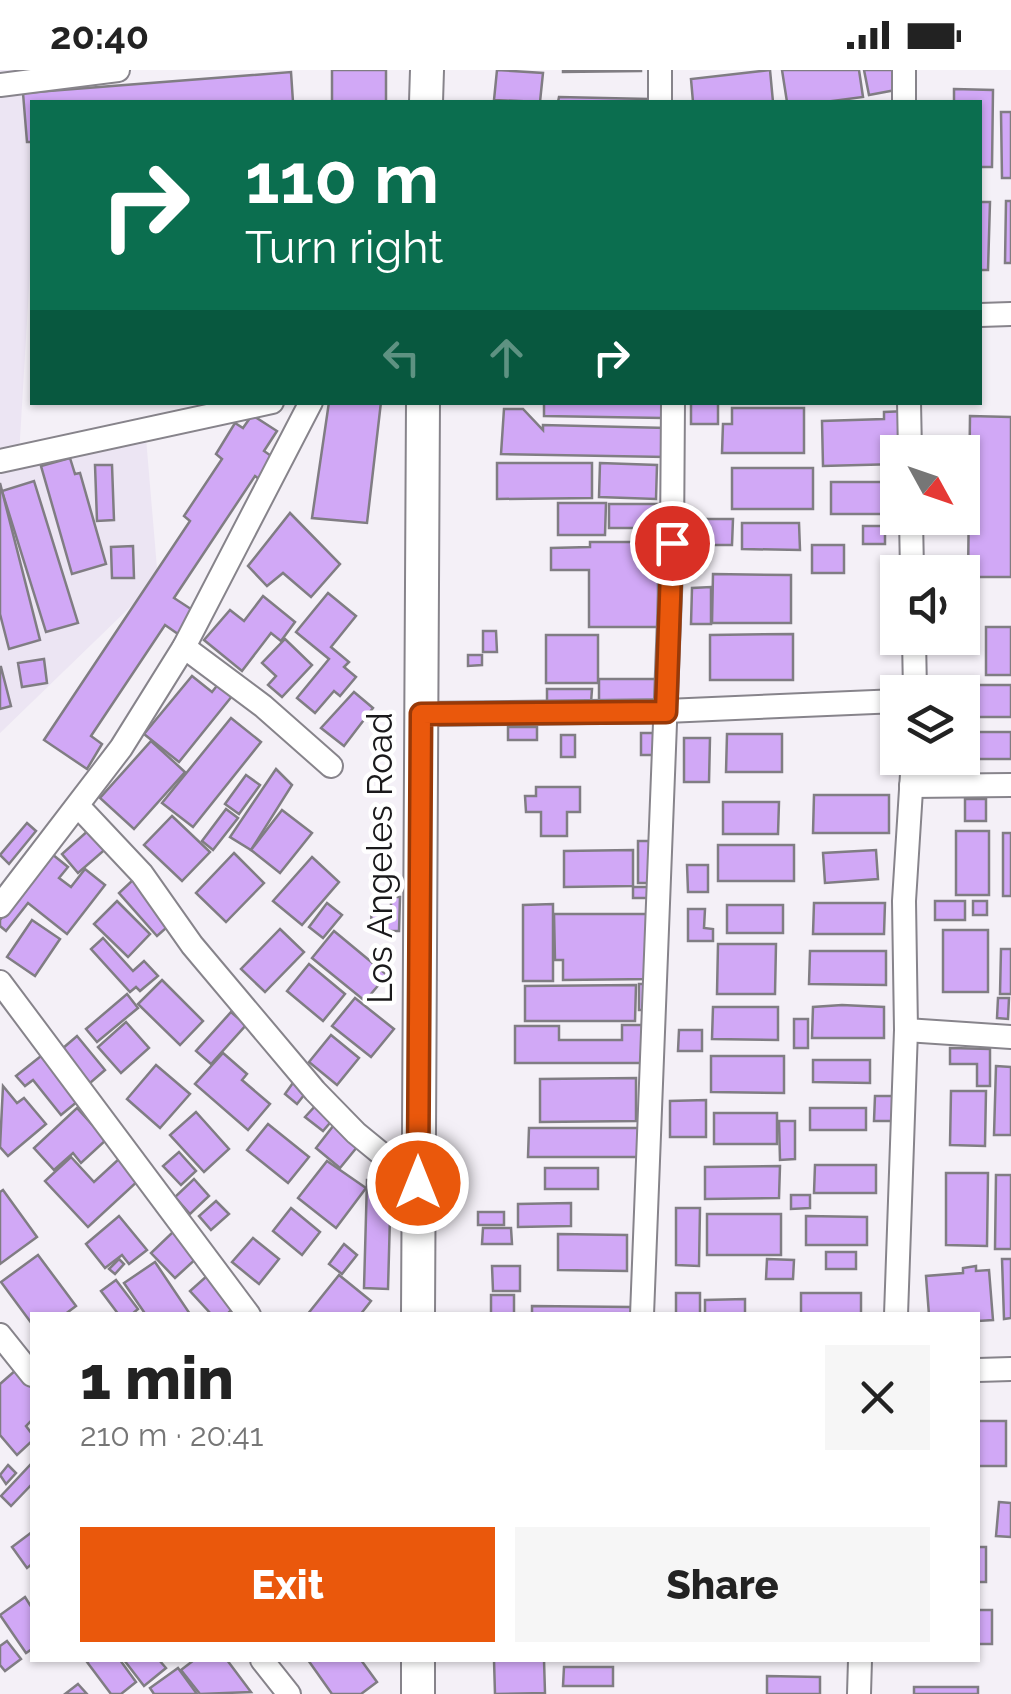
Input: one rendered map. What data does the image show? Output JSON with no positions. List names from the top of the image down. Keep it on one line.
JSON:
{"streets":{"main road":["Los Angeles Road"]},"north":"bottom right","page":{"status":"20:40","turn":["110 m","Turn right"],"heading":["1 min","210 m · 20:41"],"buttons":["Exit","Share"]}}
